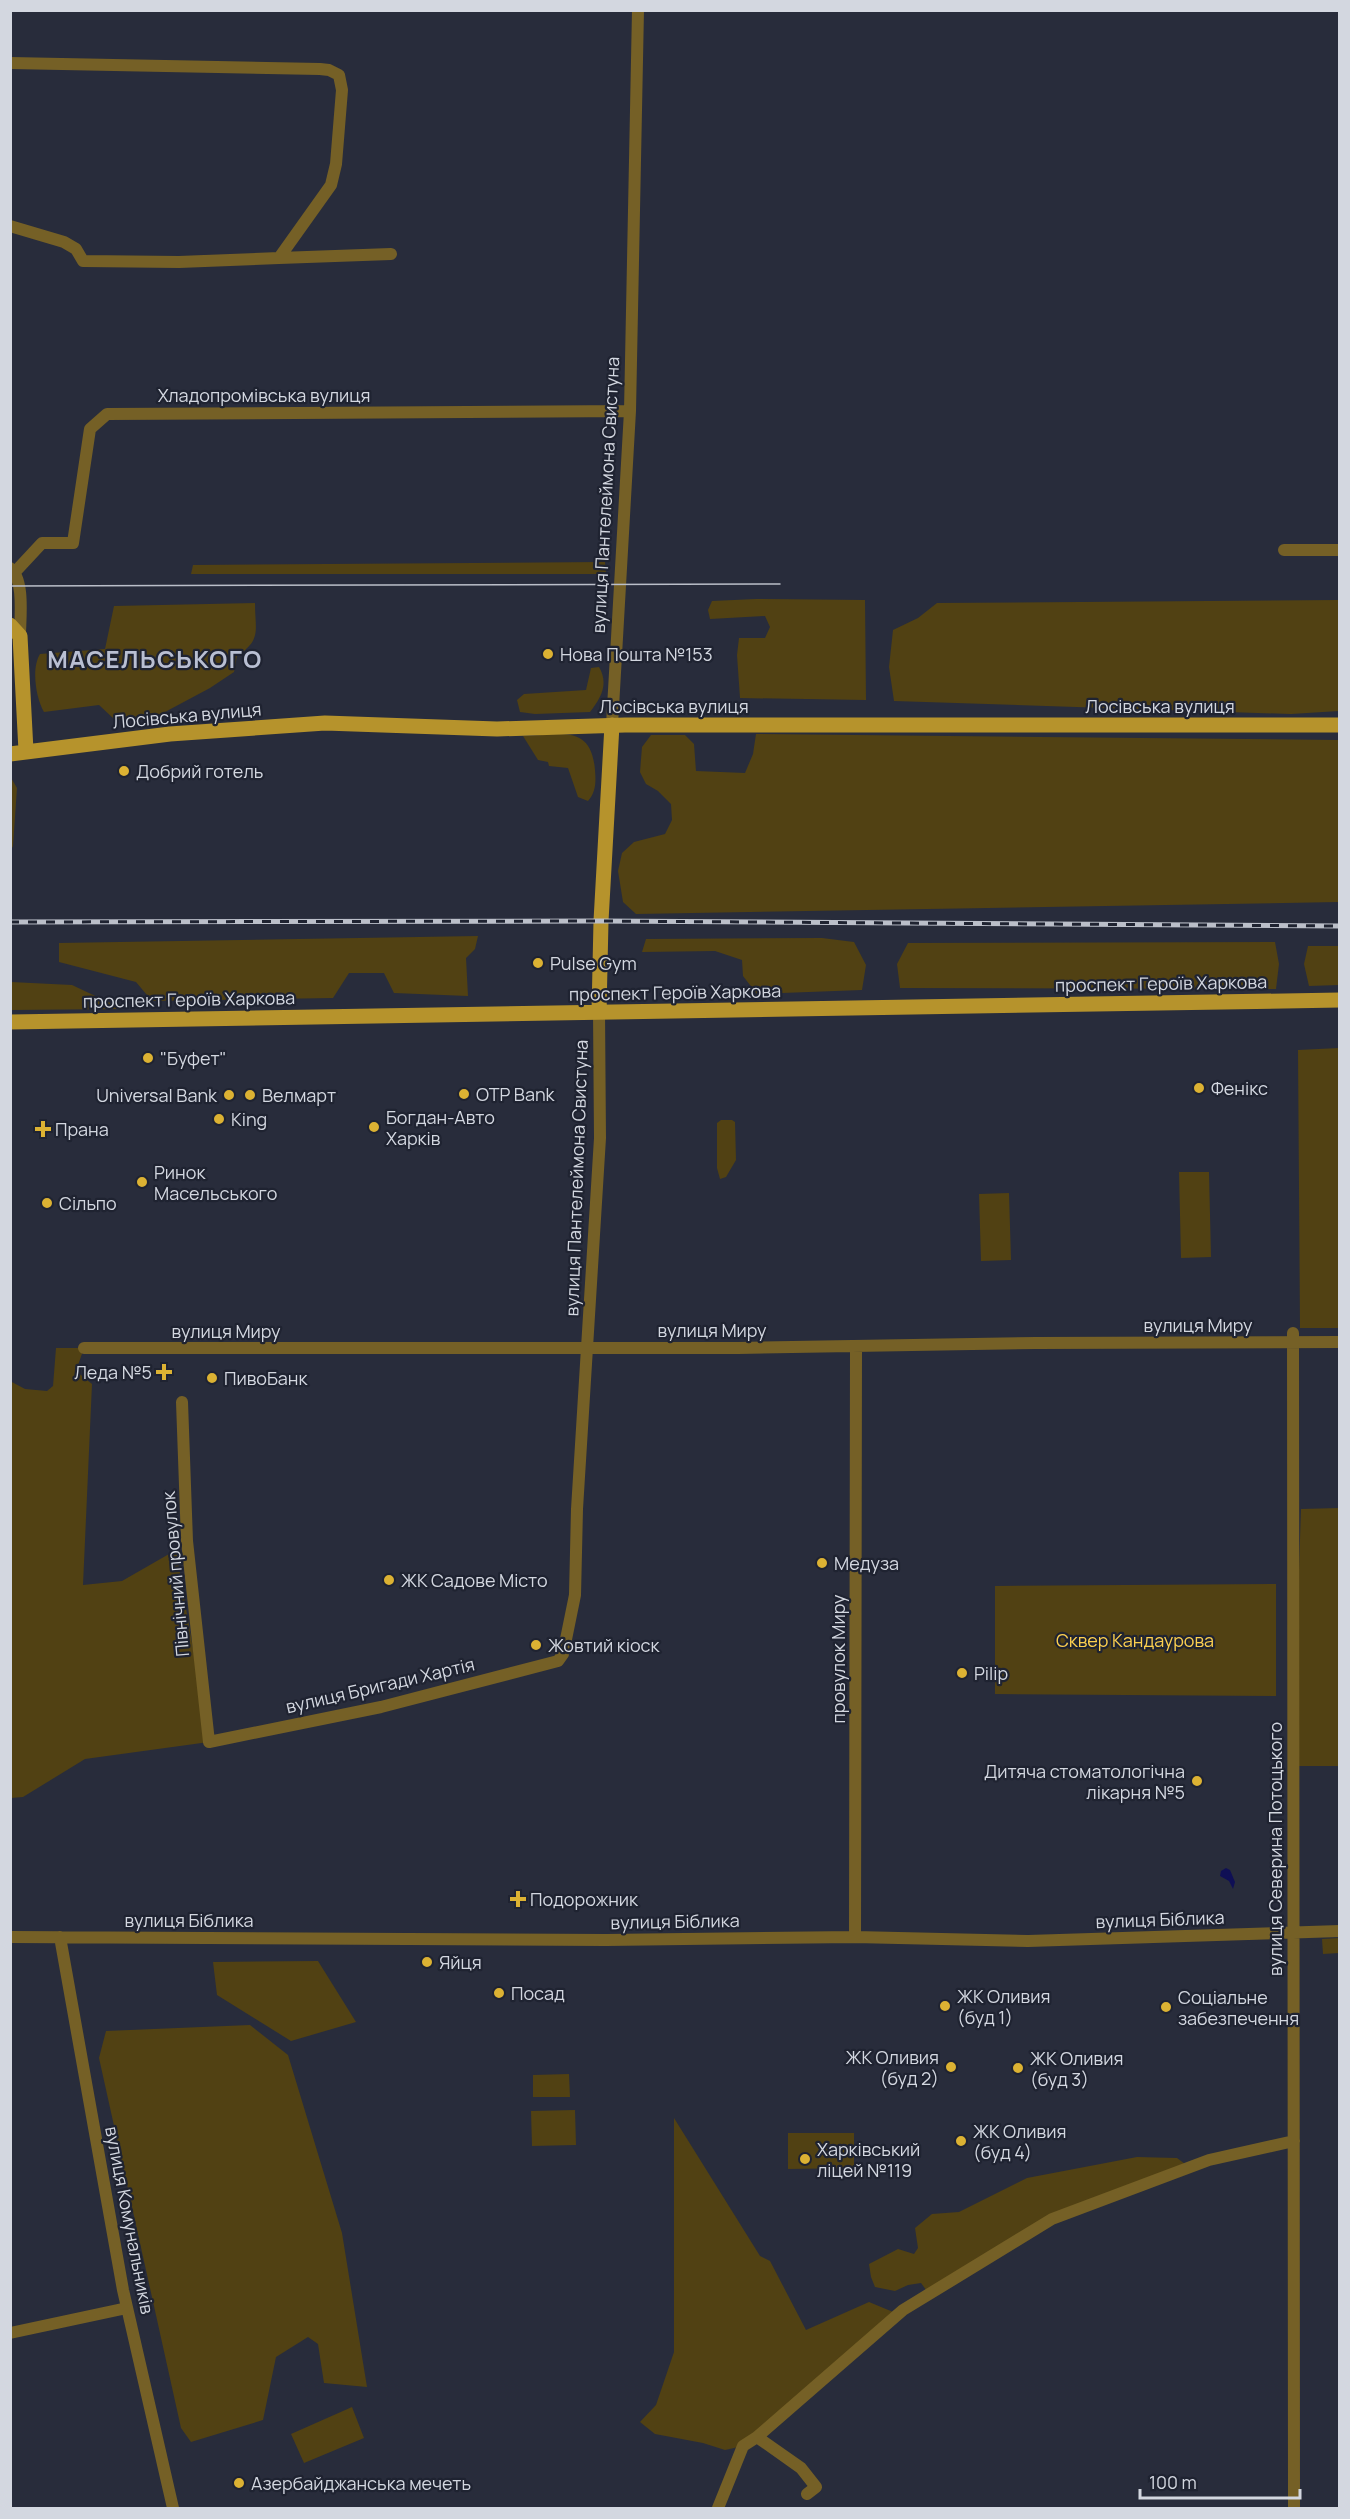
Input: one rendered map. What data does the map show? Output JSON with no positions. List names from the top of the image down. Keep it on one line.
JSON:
{"streets":{"main road":["вулиця Пантелеймона Свистуна","Лосівська вулиця","проспект Героїв Харкова"],"street":["Хладопромівська вулиця","вулиця Миру","Північний провулок","провулок Миру","вулиця Бригади Хартія","вулиця Северина Потоцького","вулиця Біблика","вулиця Комунальників"]},"crossings":[["Хладопромівська вулиця","вулиця Пантелеймона Свистуна"],["вулиця Пантелеймона Свистуна","Лосівська вулиця"],["вулиця Пантелеймона Свистуна","проспект Героїв Харкова"],["вулиця Пантелеймона Свистуна","вулиця Миру"],["вулиця Пантелеймона Свистуна","вулиця Бригади Хартія"],["вулиця Миру","провулок Миру"],["вулиця Миру","вулиця Северина Потоцького"],["Північний провулок","вулиця Бригади Хартія"],["провулок Миру","вулиця Біблика"],["вулиця Северина Потоцького","вулиця Біблика"],["вулиця Біблика","вулиця Комунальників"]],"districts":["МАСЕЛЬСЬКОГО"],"parks":["Сквер Кандаурова"],"places":{"other":["Нова Пошта №153","Добрий готель","Pulse Gym","\"Буфет\"","Фенікс","OTP Bank","Universal Bank","Велмарт","King","Богдан-Авто Харків","Ринок Масельського","Сільпо","ПивоБанк","Медуза","ЖК Садове Місто","Жовтий кіоск","Pilip","Дитяча стоматологiчна лiкарня №5","Яйця","Посад","ЖК Оливия (буд 1)","Соціальне забезпечення","ЖК Оливия (буд 2)","ЖК Оливия (буд 3)","ЖК Оливия (буд 4)","Харківський ліцей №119","Азербайджанська мечеть"],"health":["Прана","Леда №5","Подорожник"]},"scale_bar":"100 m"}
